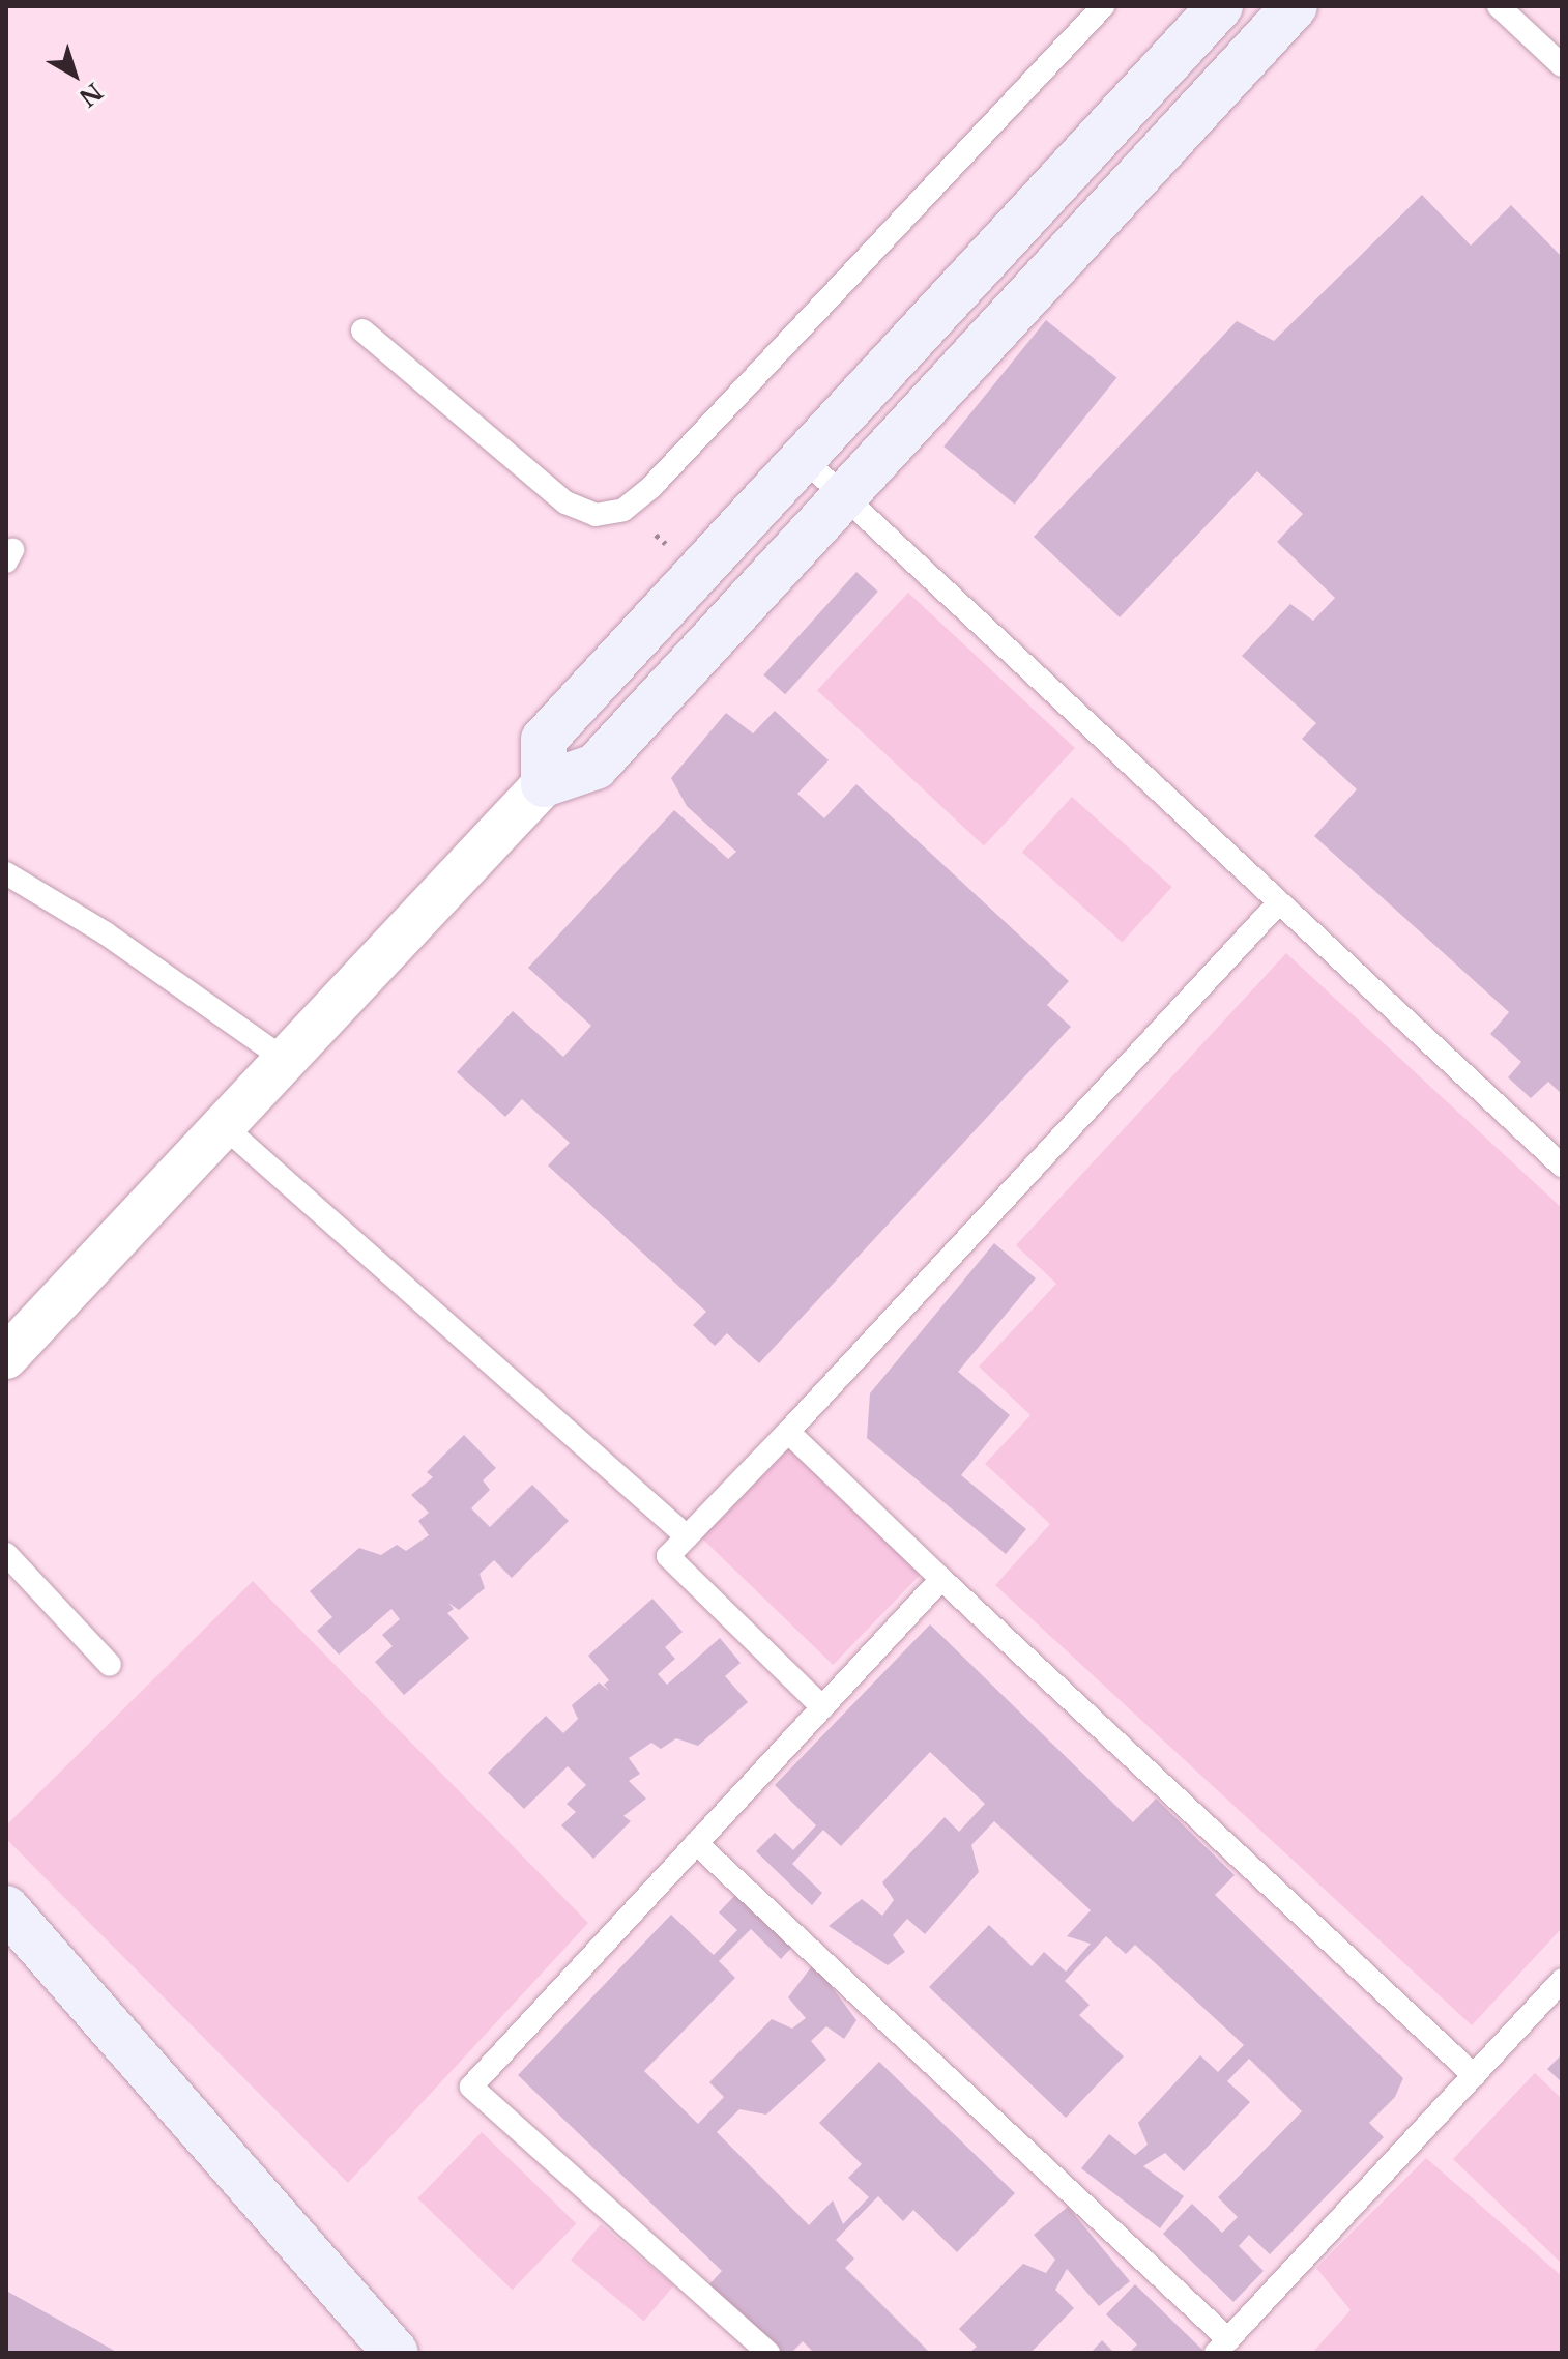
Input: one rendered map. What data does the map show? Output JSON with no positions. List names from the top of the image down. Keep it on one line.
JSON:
{"north":"bottom right"}
